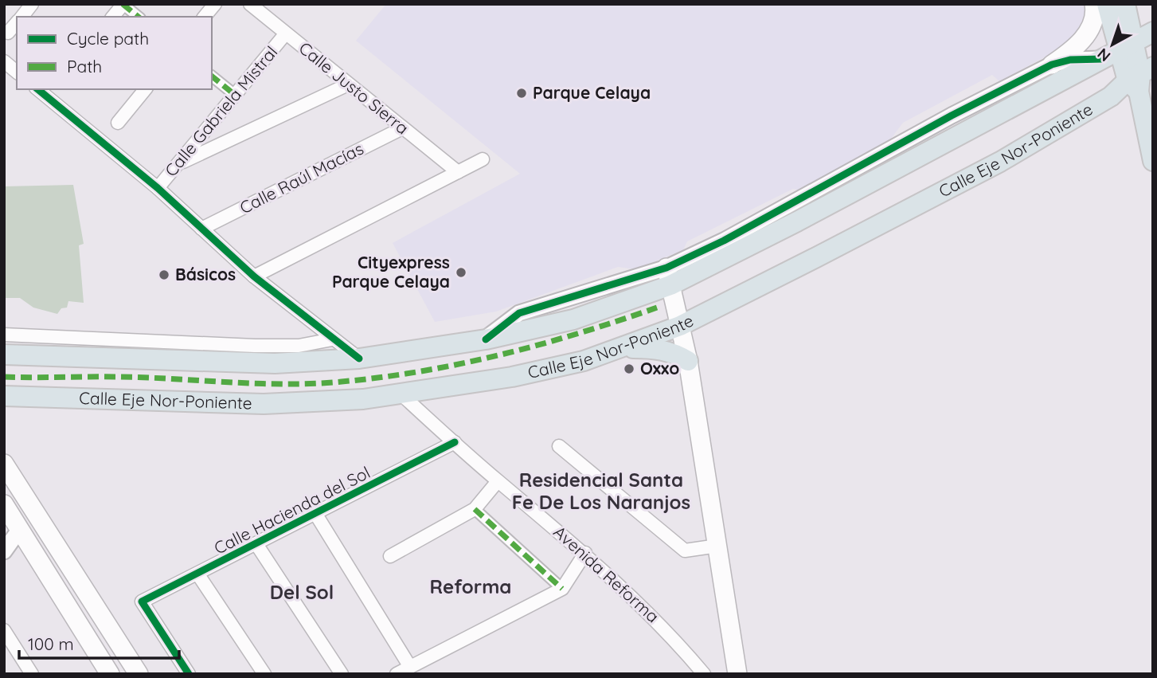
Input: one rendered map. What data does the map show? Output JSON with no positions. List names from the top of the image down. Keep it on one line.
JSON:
{"streets":{"main road":["Calle Eje Nor-Poniente"],"street":["Calle Justo Sierra","Calle Gabriela Mistral","Calle Raúl Macías","Calle Hacienda del Sol","Avenida Reforma"]},"crossings":[["Calle Justo Sierra","Calle Gabriela Mistral"],["Calle Justo Sierra","Calle Raúl Macías"],["Calle Eje Nor-Poniente","Avenida Reforma"],["Calle Hacienda del Sol","Avenida Reforma"]],"districts":["Residencial Santa Fe De Los Naranjos","Reforma","Del Sol"],"places":["Parque Celaya","Cityexpress Parque Celaya","Básicos","Oxxo"],"legend":["Cycle path","Path"],"scale_bar":"100 m","north":"bottom left"}
